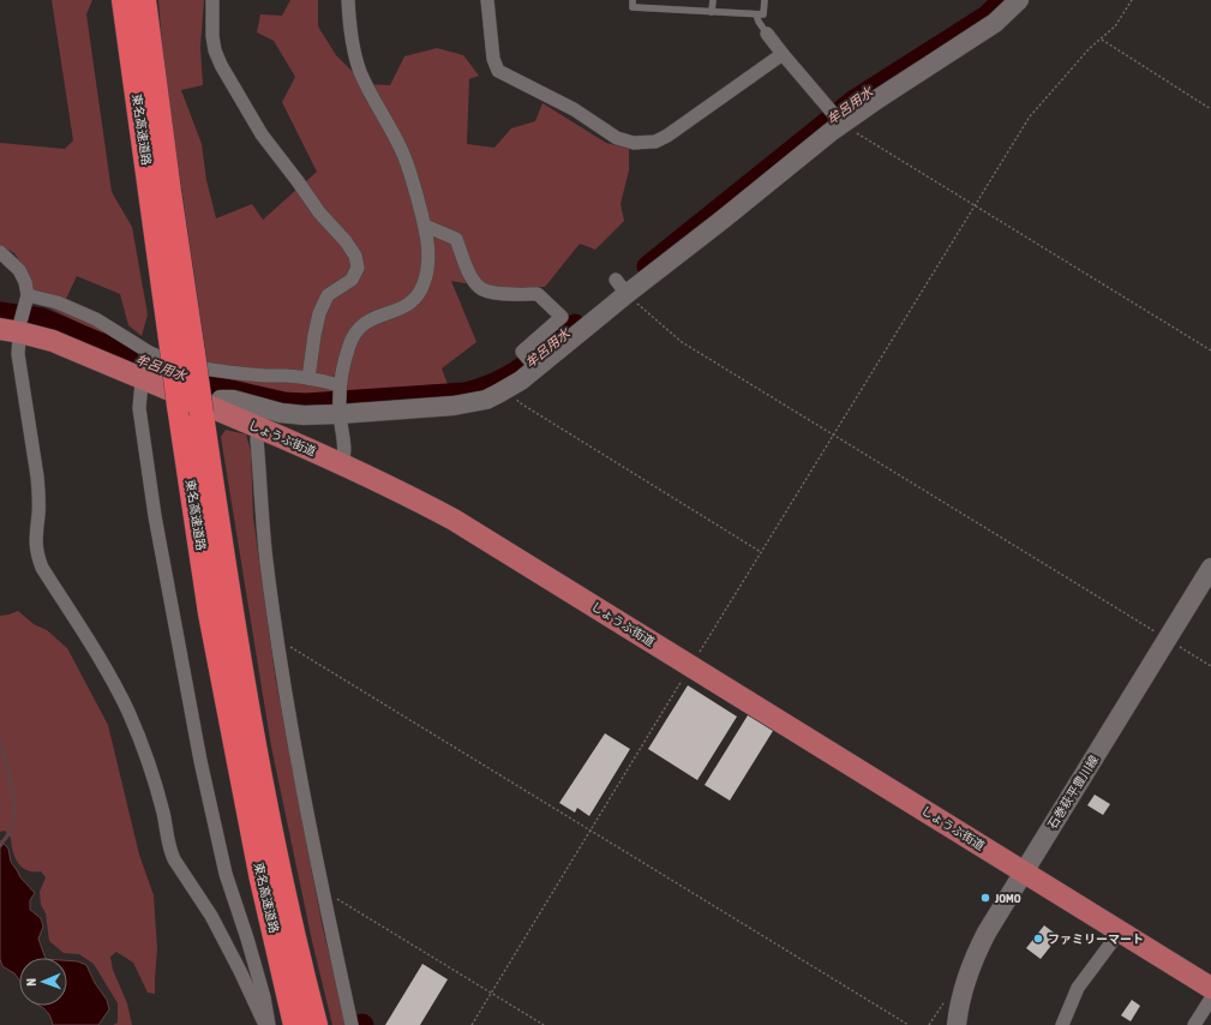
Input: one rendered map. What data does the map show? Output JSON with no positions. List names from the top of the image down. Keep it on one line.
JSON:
{"streets":{"highway":["東名高速道路"],"main road":["しょうぶ街道"],"street":["石巻萩平豊川線"]},"crossings":[["東名高速道路","しょうぶ街道"],["しょうぶ街道","石巻萩平豊川線"]],"water":["牟呂用水"],"places":["JOMO","ファミリーマート"],"north":"left"}
